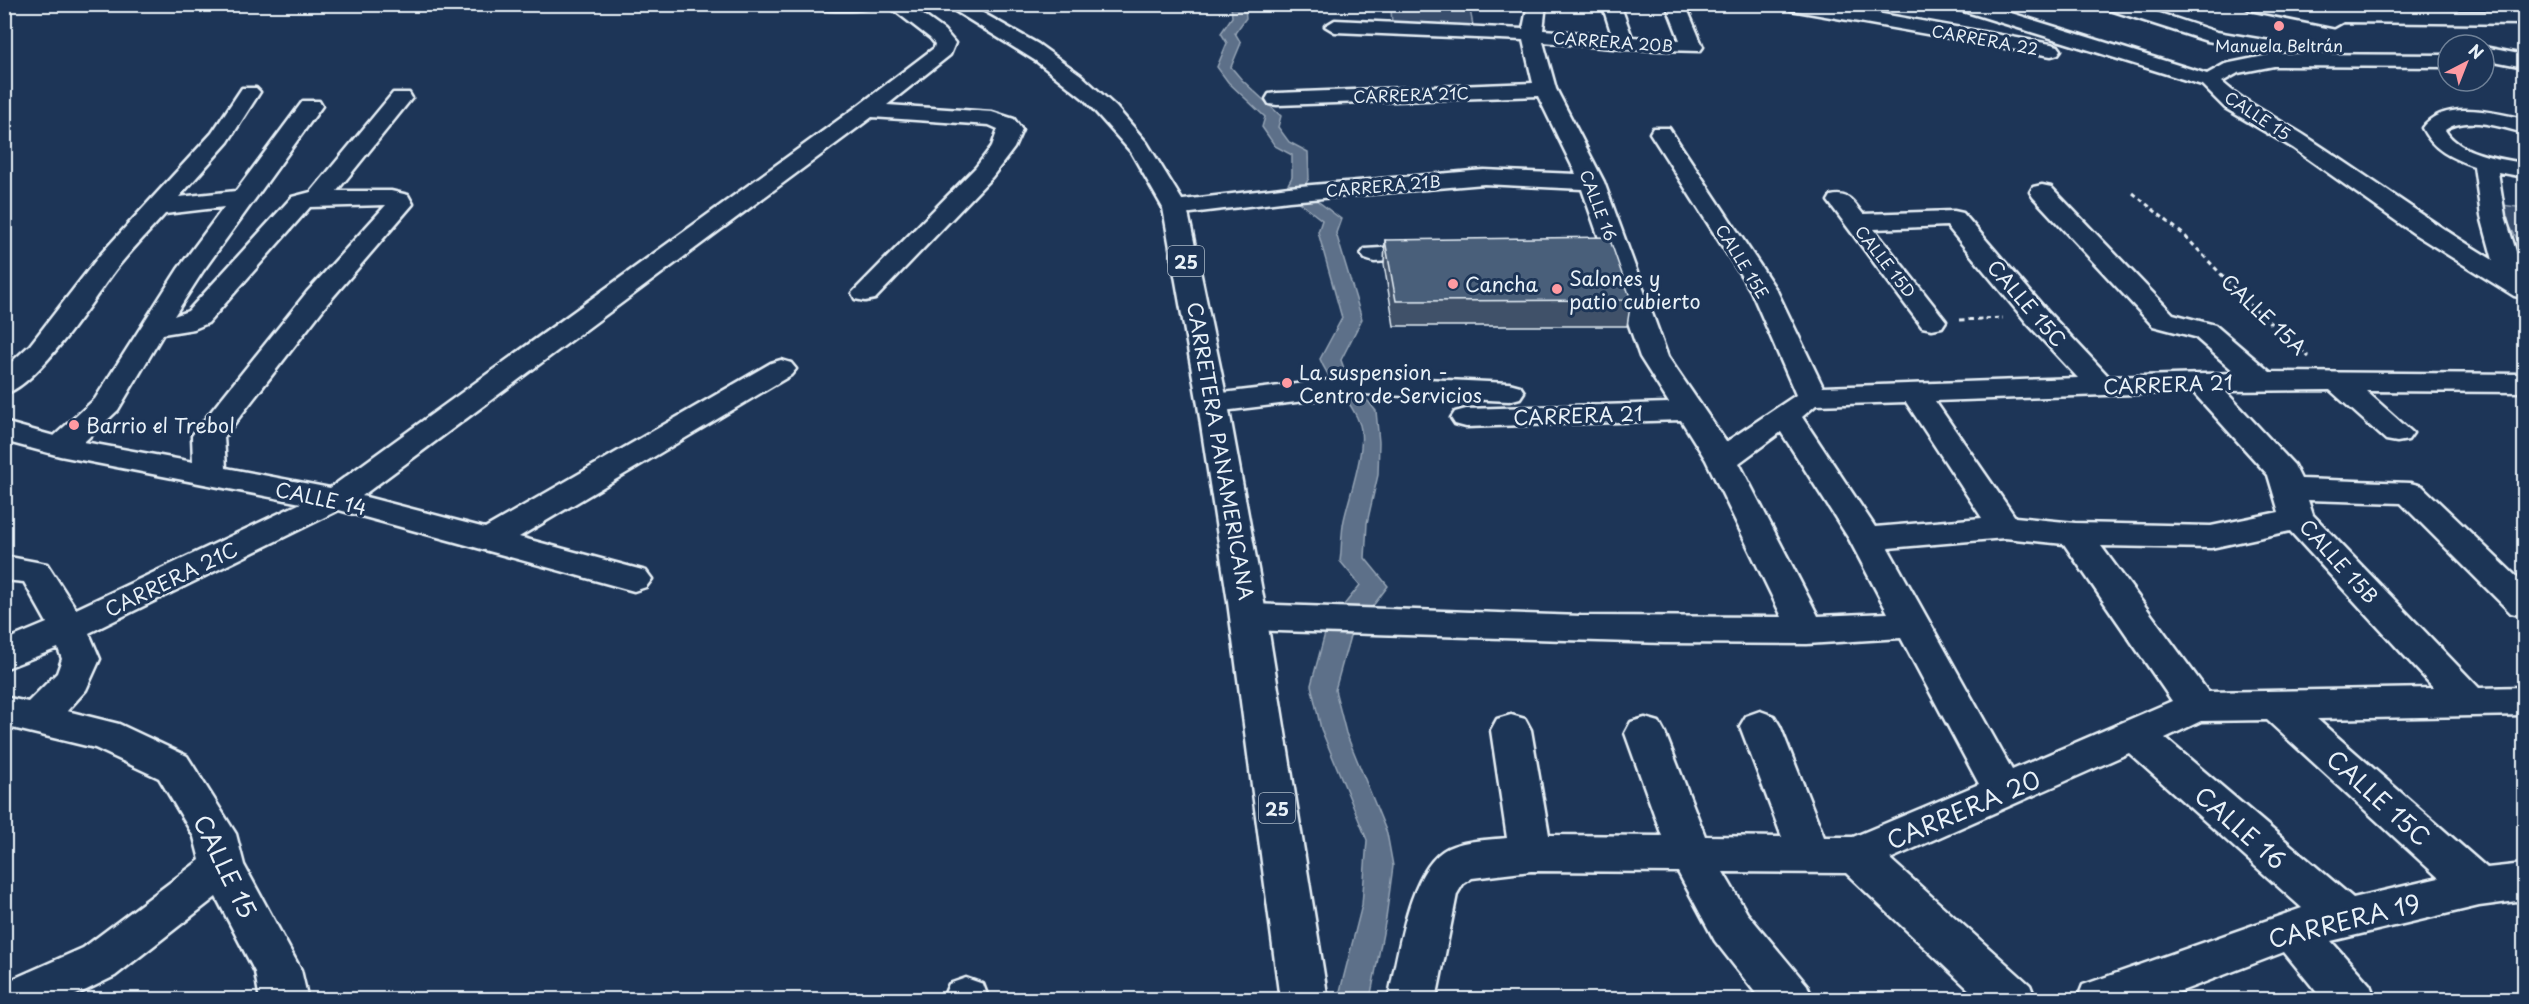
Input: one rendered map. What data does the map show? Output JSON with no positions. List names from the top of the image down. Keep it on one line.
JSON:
{"streets":{"main road":["CARRERA 22","CARRERA 20B","CARRERA 21C","CALLE 15","CARRERA 21B","CALLE 16","25","CALLE 15E","CALLE 15D","CALLE 15C","CARRERA 21","CARRETERA PANAMERICANA","CALLE 14","CALLE 15B","CARRERA 20","CARRERA 19"],"path":["CALLE 15A"]},"crossings":[["CARRERA 22","CALLE 15"],["CARRERA 20B","CALLE 16"],["CARRERA 21C","CALLE 16"],["CARRERA 21C","CALLE 14"],["CARRERA 21B","CALLE 16"],["CARRERA 21B","CARRETERA PANAMERICANA"],["CALLE 16","CARRERA 21"],["CALLE 16","CARRERA 20"],["CALLE 16","CARRERA 19"],["CALLE 15E","CARRERA 21"],["CALLE 15E","CARRERA 20"],["CALLE 15D","CALLE 15C"],["CALLE 15C","CARRERA 21"],["CALLE 15C","CARRERA 20"],["CALLE 15C","CARRERA 19"],["CALLE 15A","CARRERA 21"],["CARRERA 21","CALLE 15B"],["CALLE 15B","CARRERA 20"]],"places":["Manuela Beltrán","Cancha","Salones y patio cubierto","La suspension - Centro de Servicios","Barrio el Trebol"],"north":"top right"}
